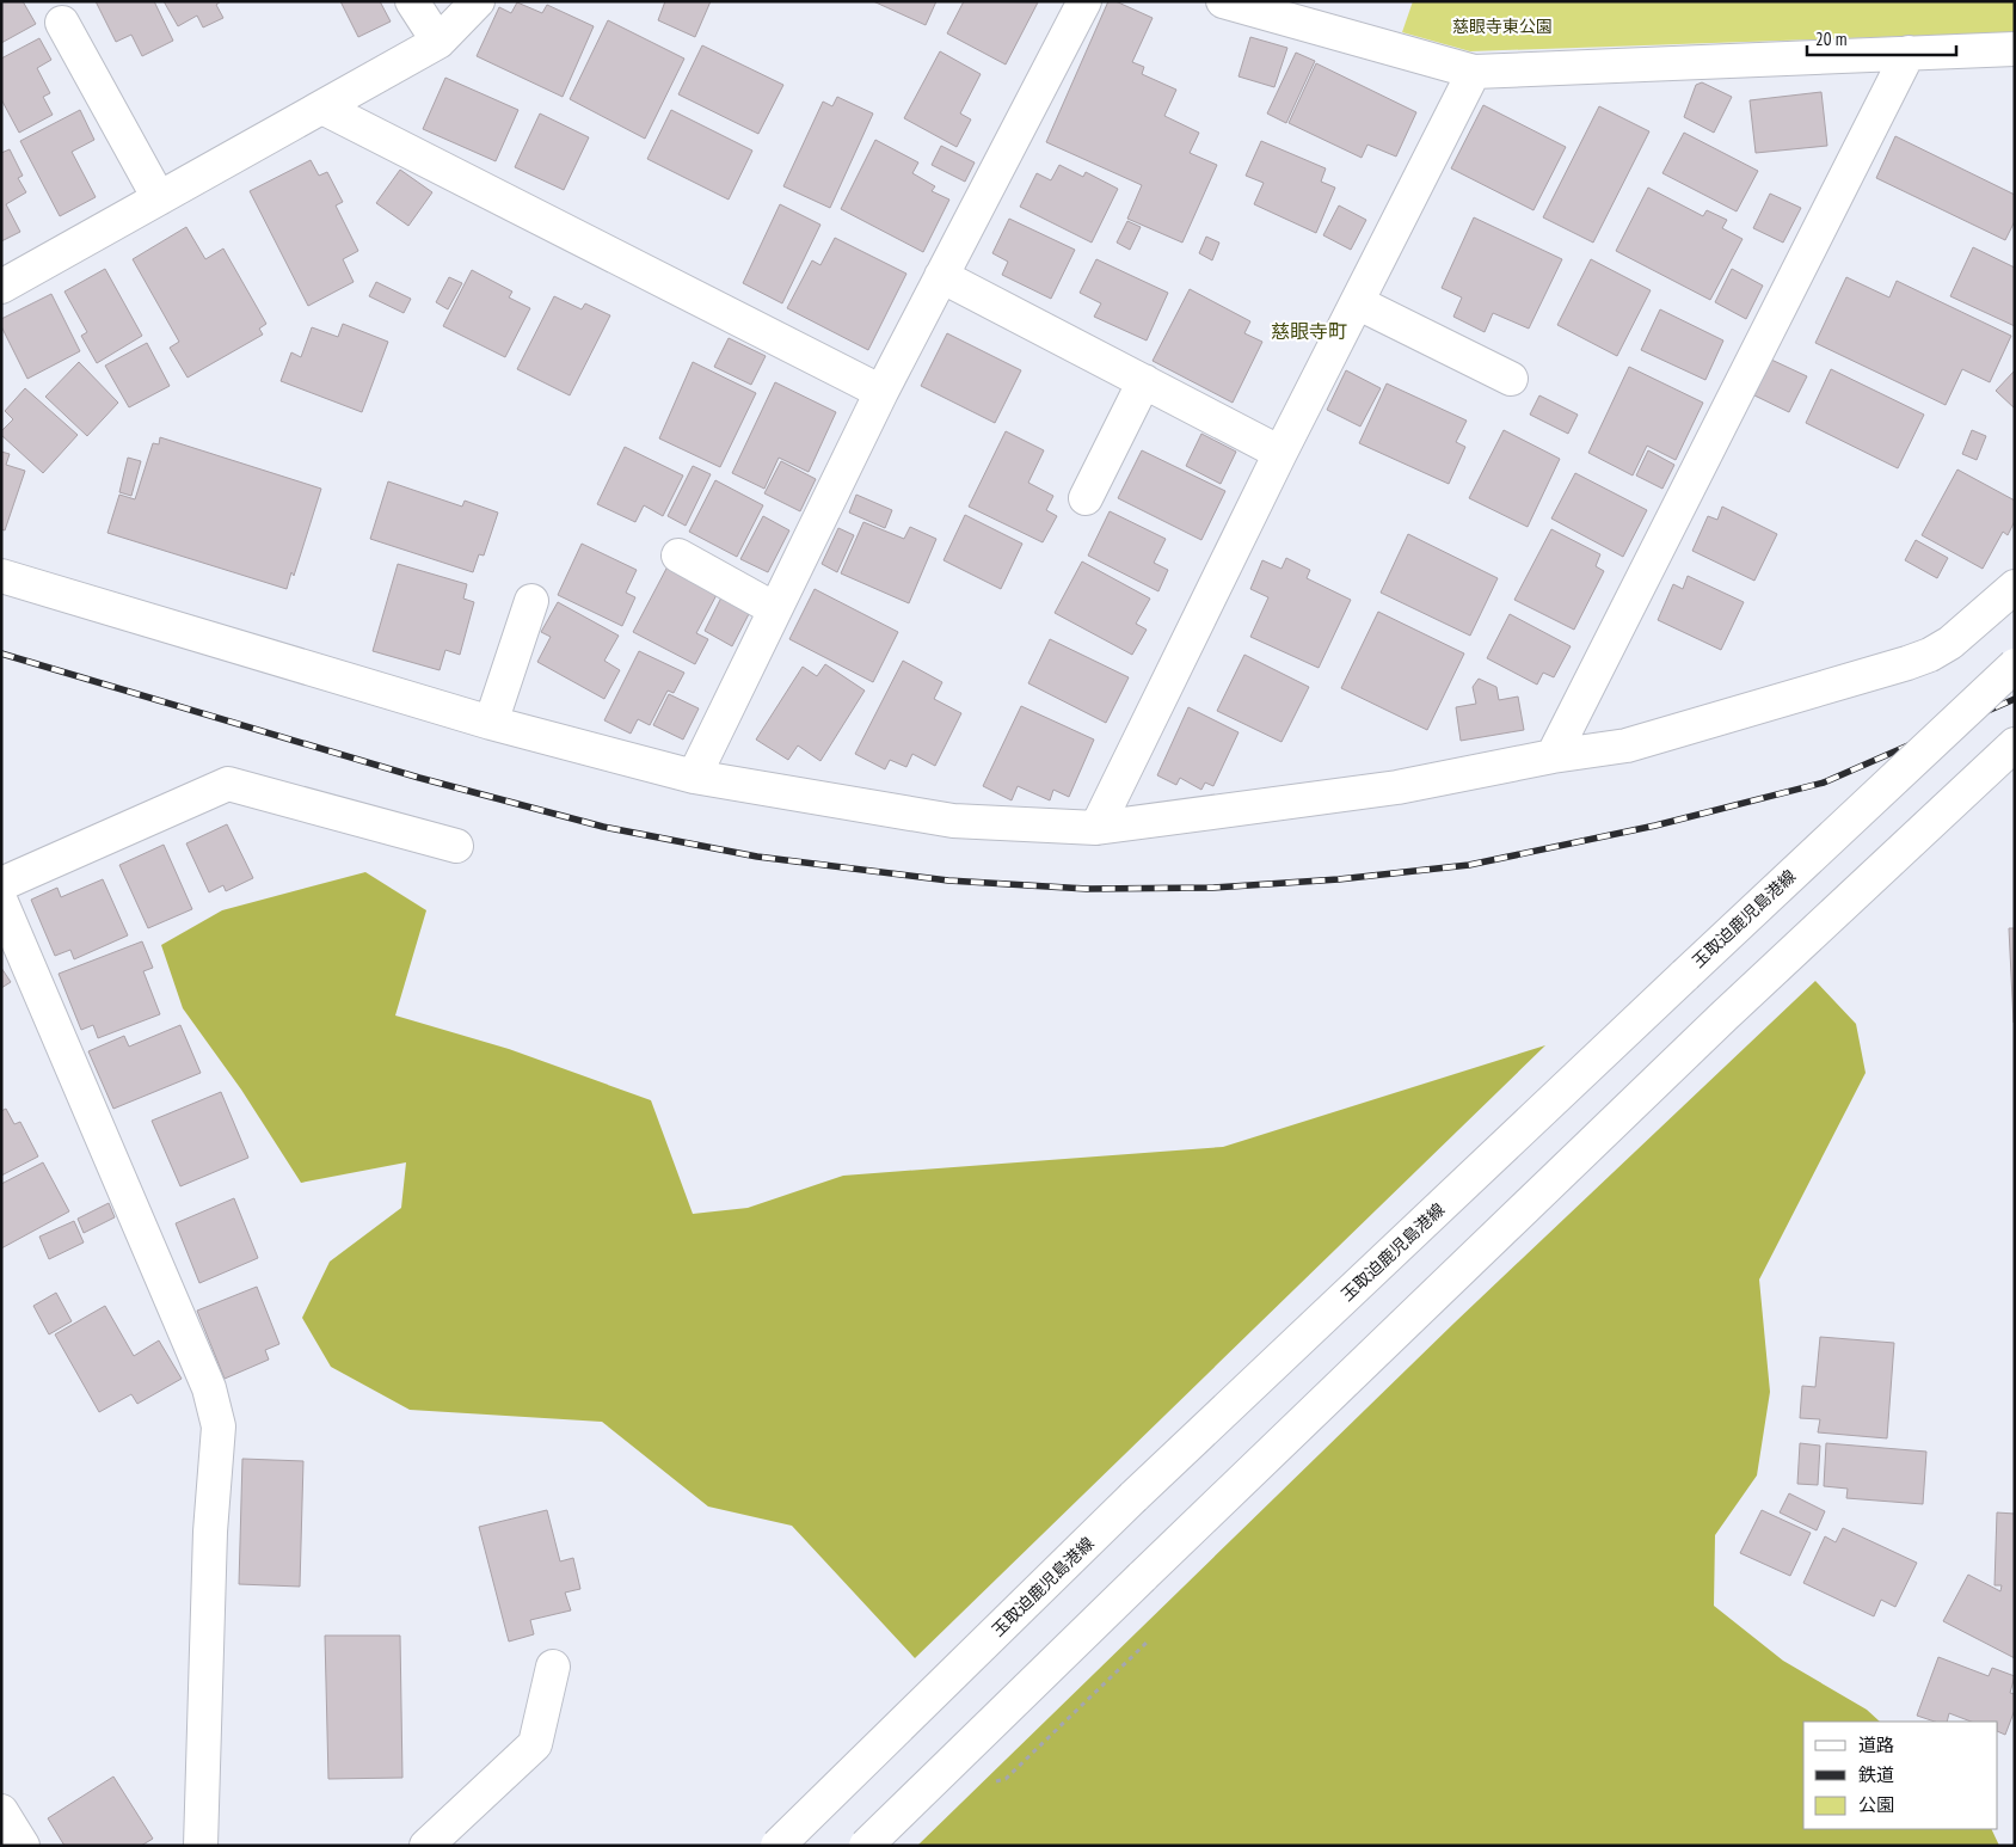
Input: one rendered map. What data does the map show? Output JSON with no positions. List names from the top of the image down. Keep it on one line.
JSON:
{"streets":{"street":["玉取迫鹿児島港線"]},"districts":["慈眼寺町"],"parks":["慈眼寺東公園"],"legend":["道路","鉄道","公園"],"scale_bar":"20 m"}
